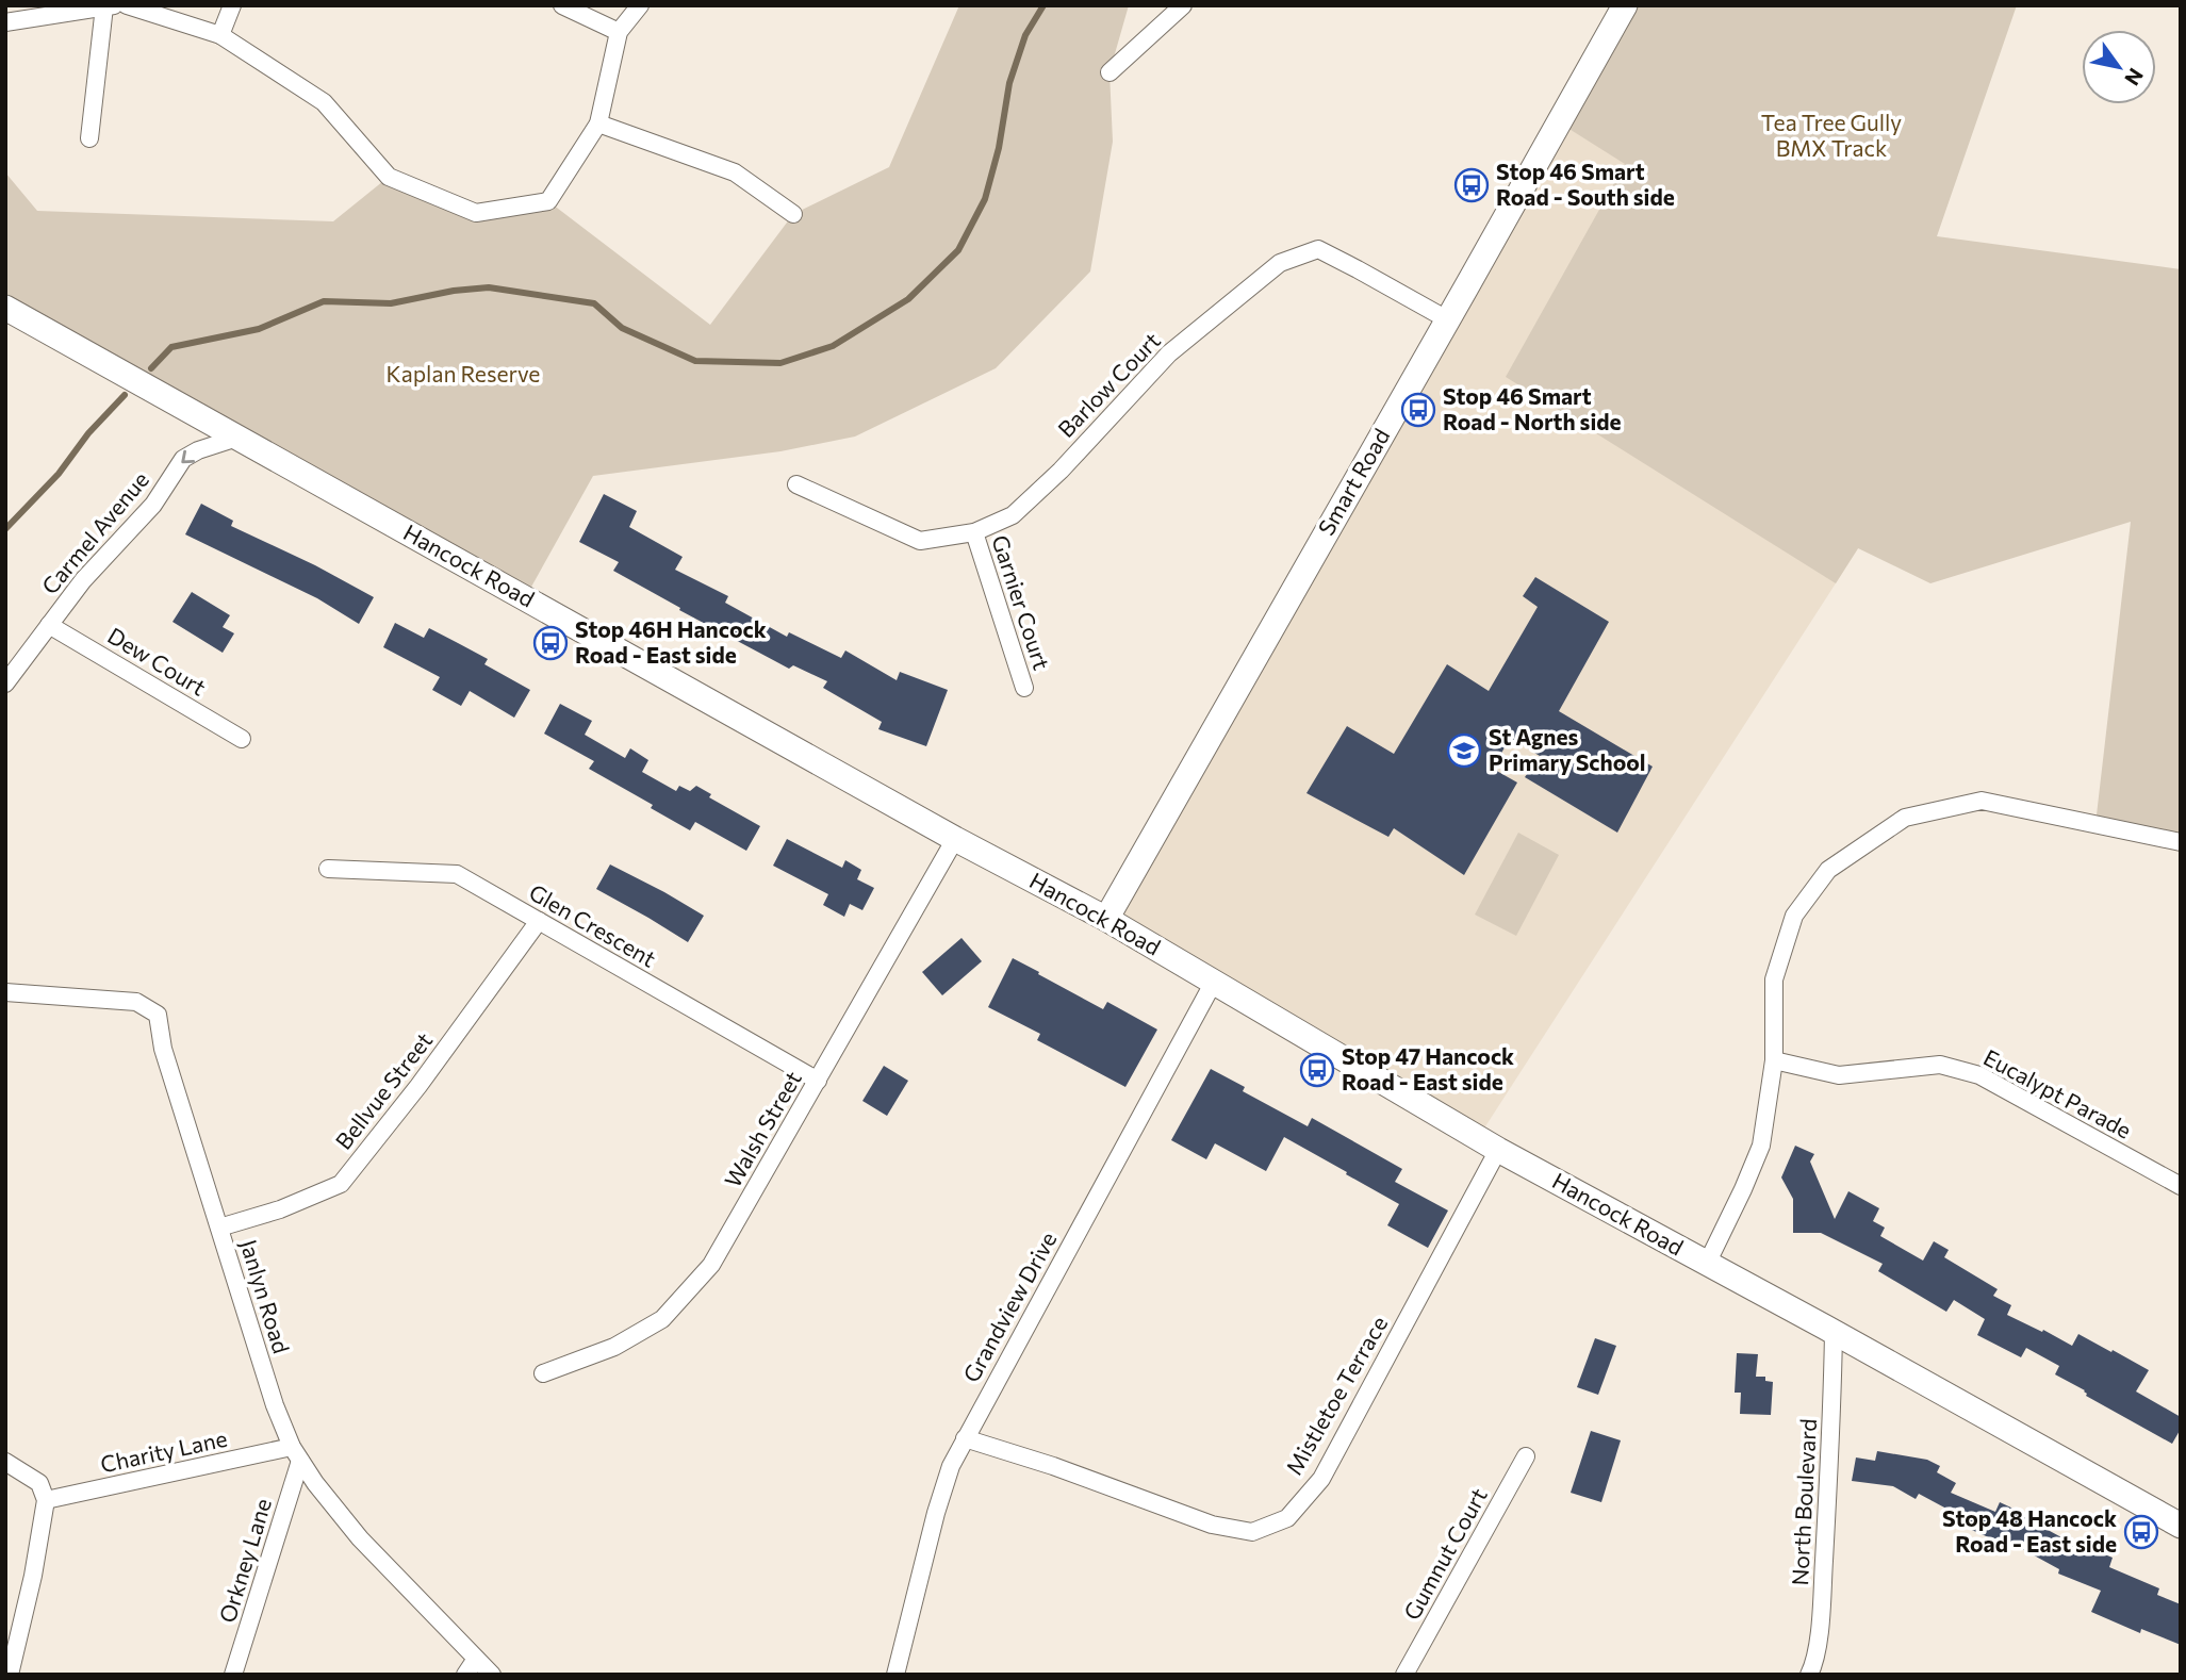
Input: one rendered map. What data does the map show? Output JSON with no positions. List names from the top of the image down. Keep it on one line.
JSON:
{"streets":{"main road":["Smart Road","Hancock Road"],"street":["Barlow Court","Carmel Avenue","Garnier Court","Dew Court","Glen Crescent","Bellvue Street","Eucalypt Parade","Walsh Street","Janlyn Road","Grandview Drive","Mistletoe Terrace","Charity Lane","North Boulevard","Gumnut Court","Orkney Lane"]},"crossings":[["Barlow Court","Smart Road"],["Barlow Court","Garnier Court"],["Smart Road","Hancock Road"],["Carmel Avenue","Hancock Road"],["Carmel Avenue","Dew Court"],["Hancock Road","Walsh Street"],["Hancock Road","Grandview Drive"],["Hancock Road","Mistletoe Terrace"],["Hancock Road","North Boulevard"],["Glen Crescent","Bellvue Street"],["Glen Crescent","Walsh Street"],["Bellvue Street","Janlyn Road"],["Janlyn Road","Charity Lane"],["Janlyn Road","Orkney Lane"],["Grandview Drive","Mistletoe Terrace"],["Charity Lane","Orkney Lane"]],"one_way":["Carmel Avenue"],"parks":["Tea Tree Gully BMX Track","Kaplan Reserve"],"places":{"bus stop":["Stop 46 Smart Road - South side","Stop 46 Smart Road - North side","Stop 46H Hancock Road - East side","Stop 47 Hancock Road - East side","Stop 48 Hancock Road - East side"],"school or university":["St Agnes Primary School"]},"north":"bottom right"}
